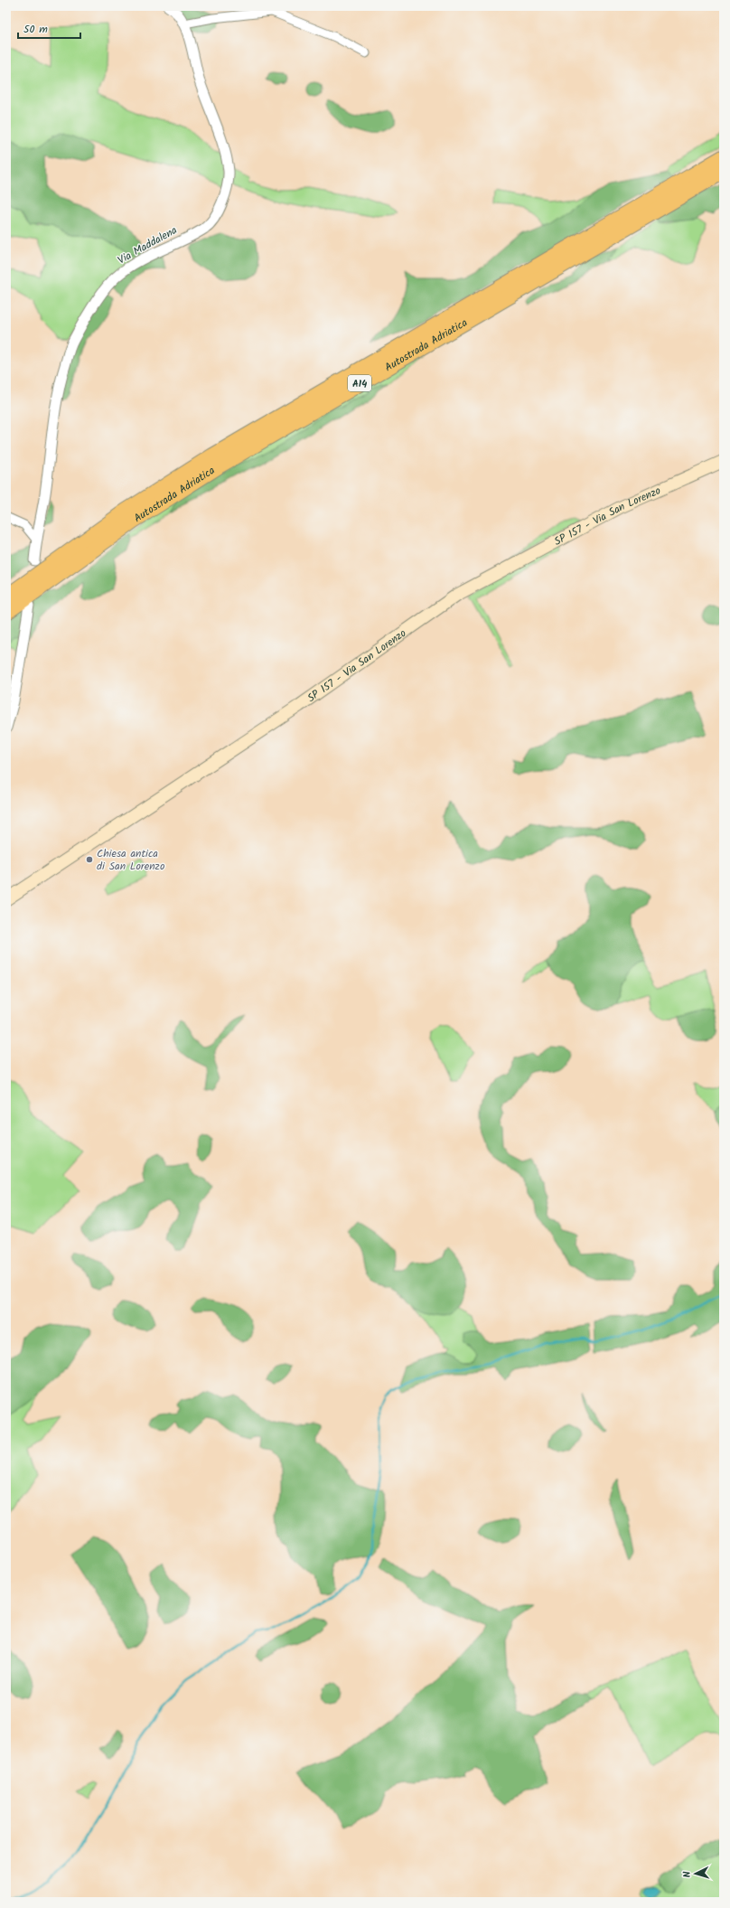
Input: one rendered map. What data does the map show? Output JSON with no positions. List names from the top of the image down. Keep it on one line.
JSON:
{"streets":{"highway":["Autostrada Adriatica","A14"],"main road":["SP 157 - Via San Lorenzo"],"street":["Via Maddalena"]},"places":["Chiesa antica di San Lorenzo"],"scale_bar":"50 m","north":"left"}
